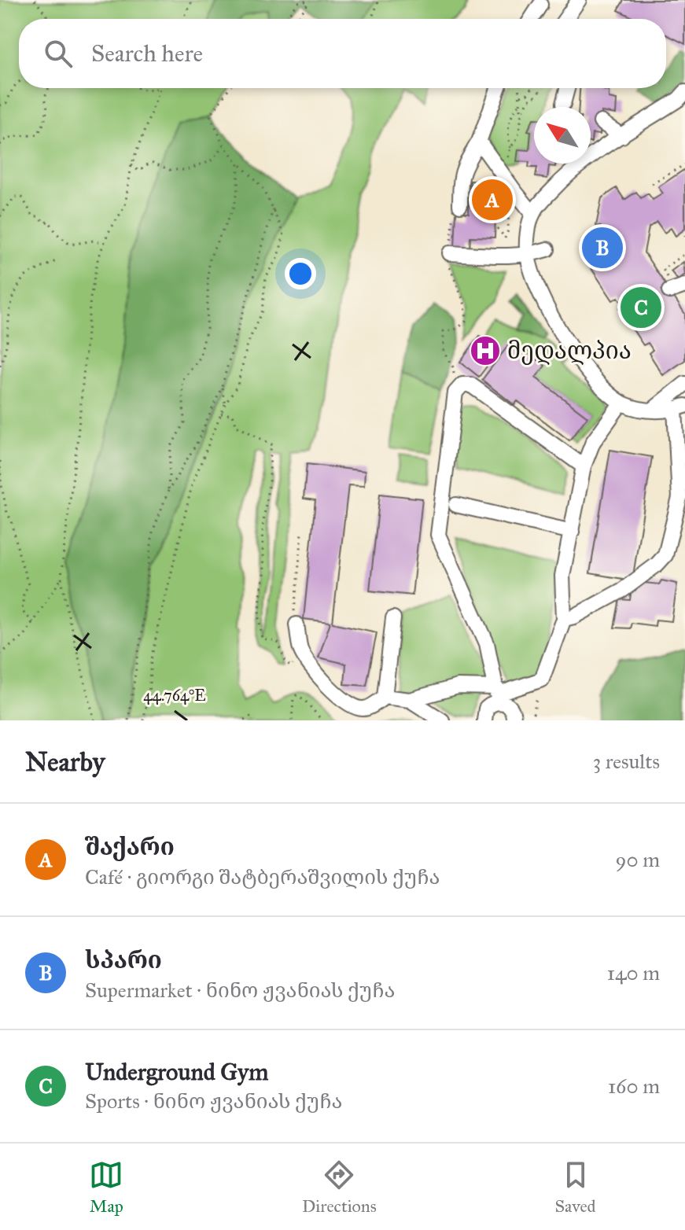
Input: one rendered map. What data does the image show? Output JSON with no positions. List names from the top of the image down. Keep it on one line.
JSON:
{"places":{"hospital":["მედალპია"]},"north":"top left","page":{"search":"Search here","pins":["A","B","C"],"heading":["Nearby","3 results"],"list":[{"mark":"A","name":"შაქარი","note":"Café · გიორგი შატბერაშვილის ქუჩა","value":"90 m"},{"mark":"B","name":"სპარი","note":"Supermarket · ნინო ჟვანიას ქუჩა","value":"140 m"},{"mark":"C","name":"Underground Gym","note":"Sports · ნინო ჟვანიას ქუჩა","value":"160 m"}],"nav":["Map","Directions","Saved"]},"coordinates":["44.764°E"]}
